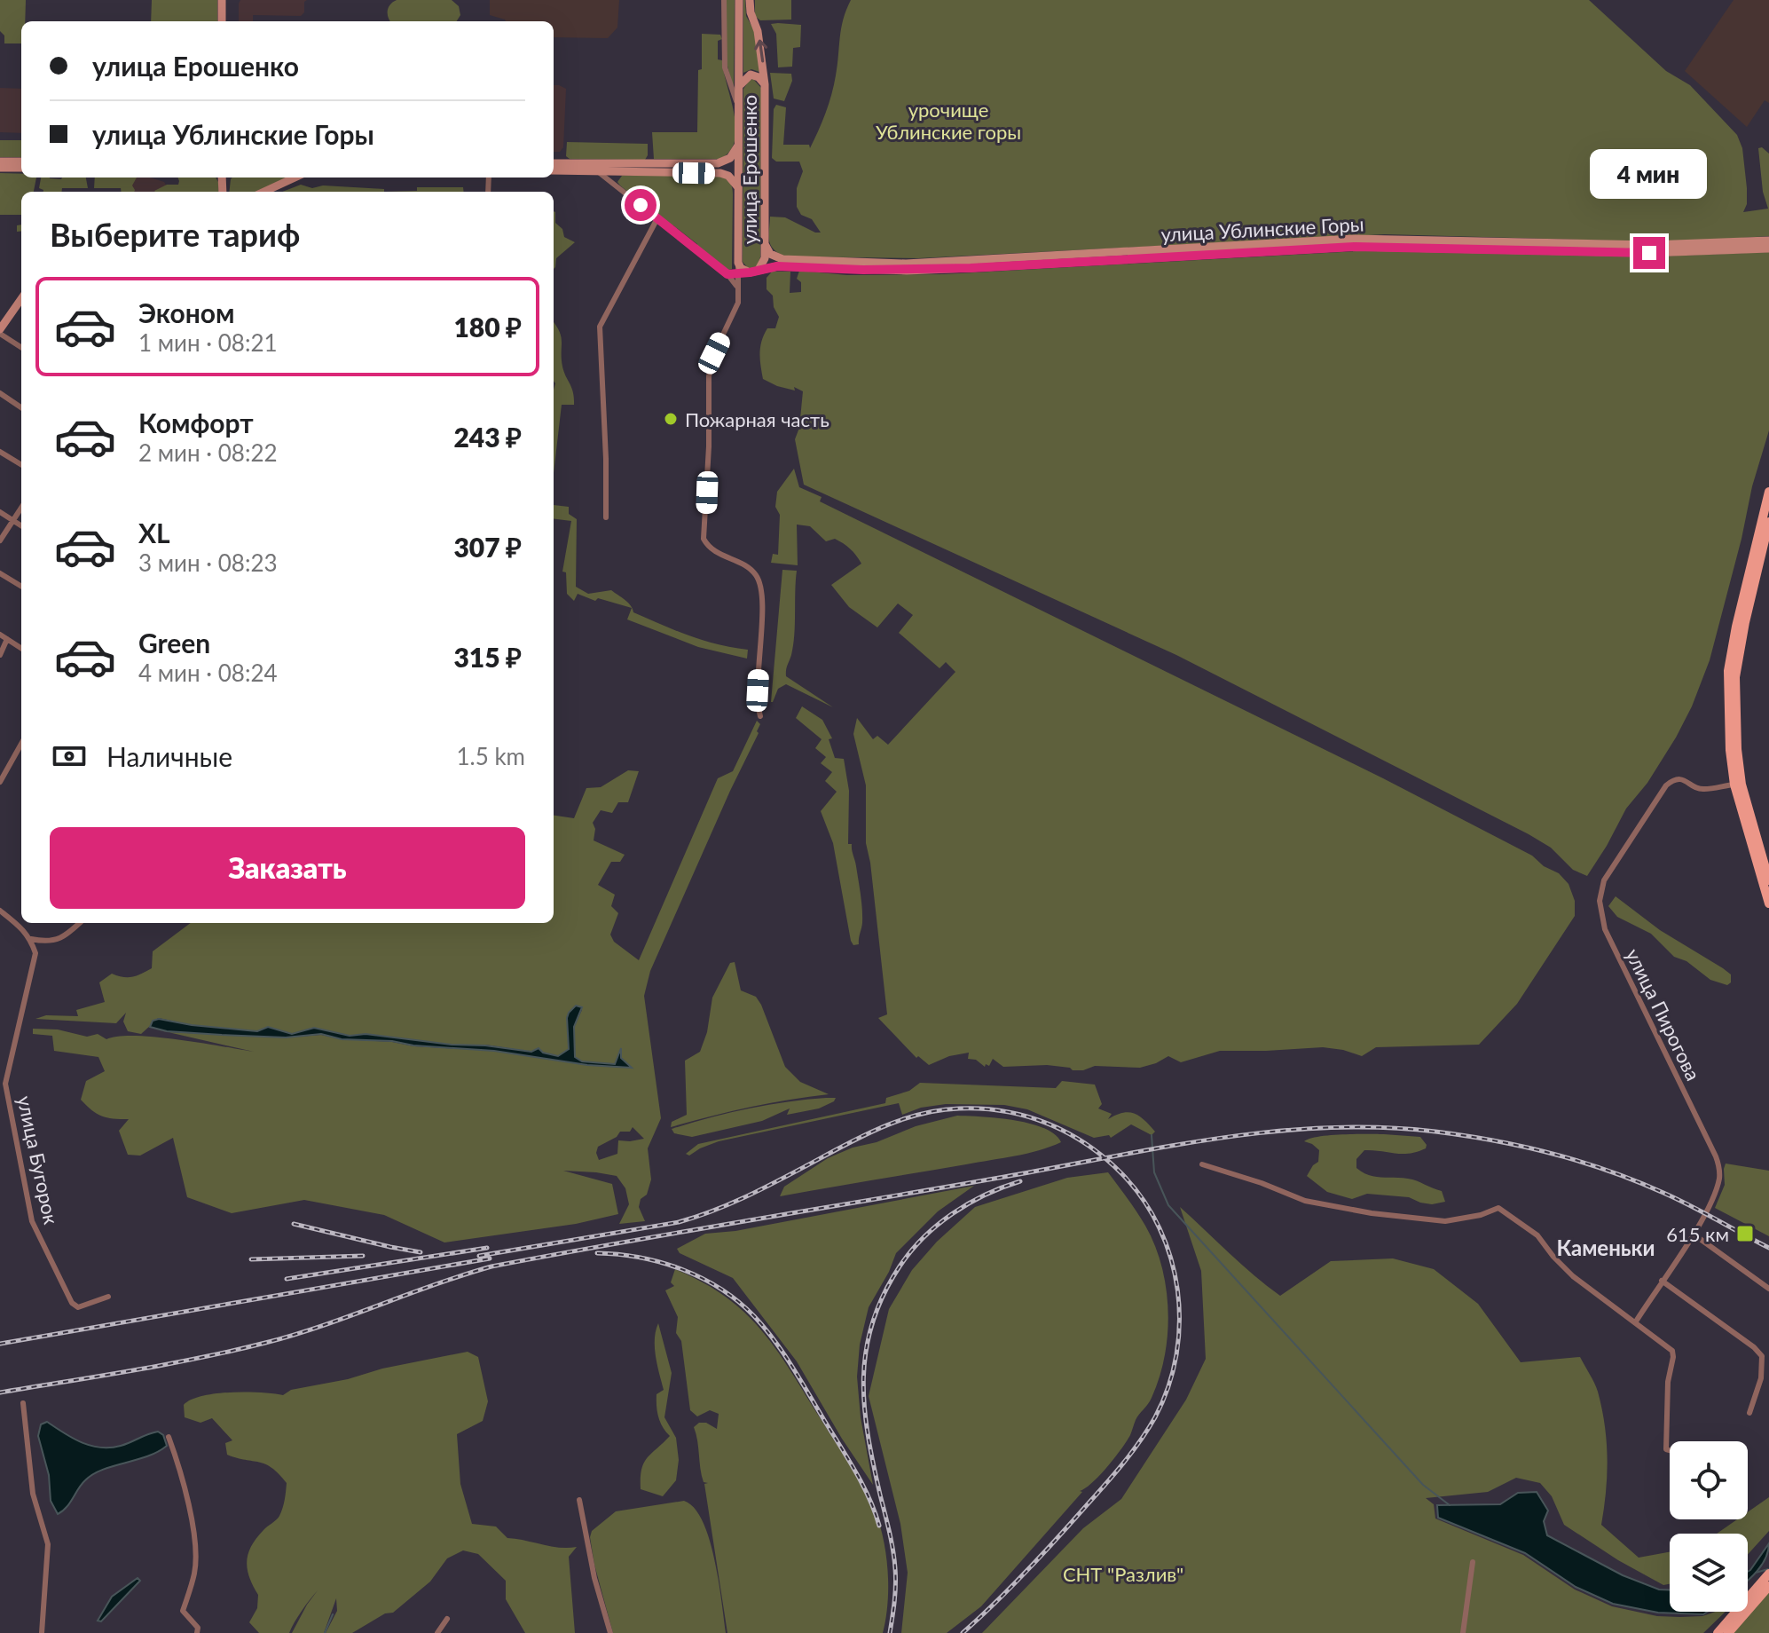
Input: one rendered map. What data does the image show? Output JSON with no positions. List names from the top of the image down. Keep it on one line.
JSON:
{"streets":{"main road":["улица Ерошенко","улица Ублинские Горы"],"street":["улица Пирогова","улица Бугорок"]},"crossings":[["улица Ерошенко","улица Ублинские Горы"]],"districts":["Каменьки"],"parks":["урочище Ублинские горы","СНТ \"Разлив\""],"places":{"other":["Пожарная часть"],"transit":["615 км"]},"page":{"banner":["улица Ерошенко","улица Ублинские Горы"],"bubble":"4 мин","heading":"Выберите тариф","list":[{"name":"Эконом","note":"1 мин · 08:21","value":"180 ₽"},{"name":"Комфорт","note":"2 мин · 08:22","value":"243 ₽"},{"name":"XL","note":"3 мин · 08:23","value":"307 ₽"},{"name":"Green","note":"4 мин · 08:24","value":"315 ₽"}],"pay":["Наличные","1.5 km"],"buttons":"Заказать"}}
